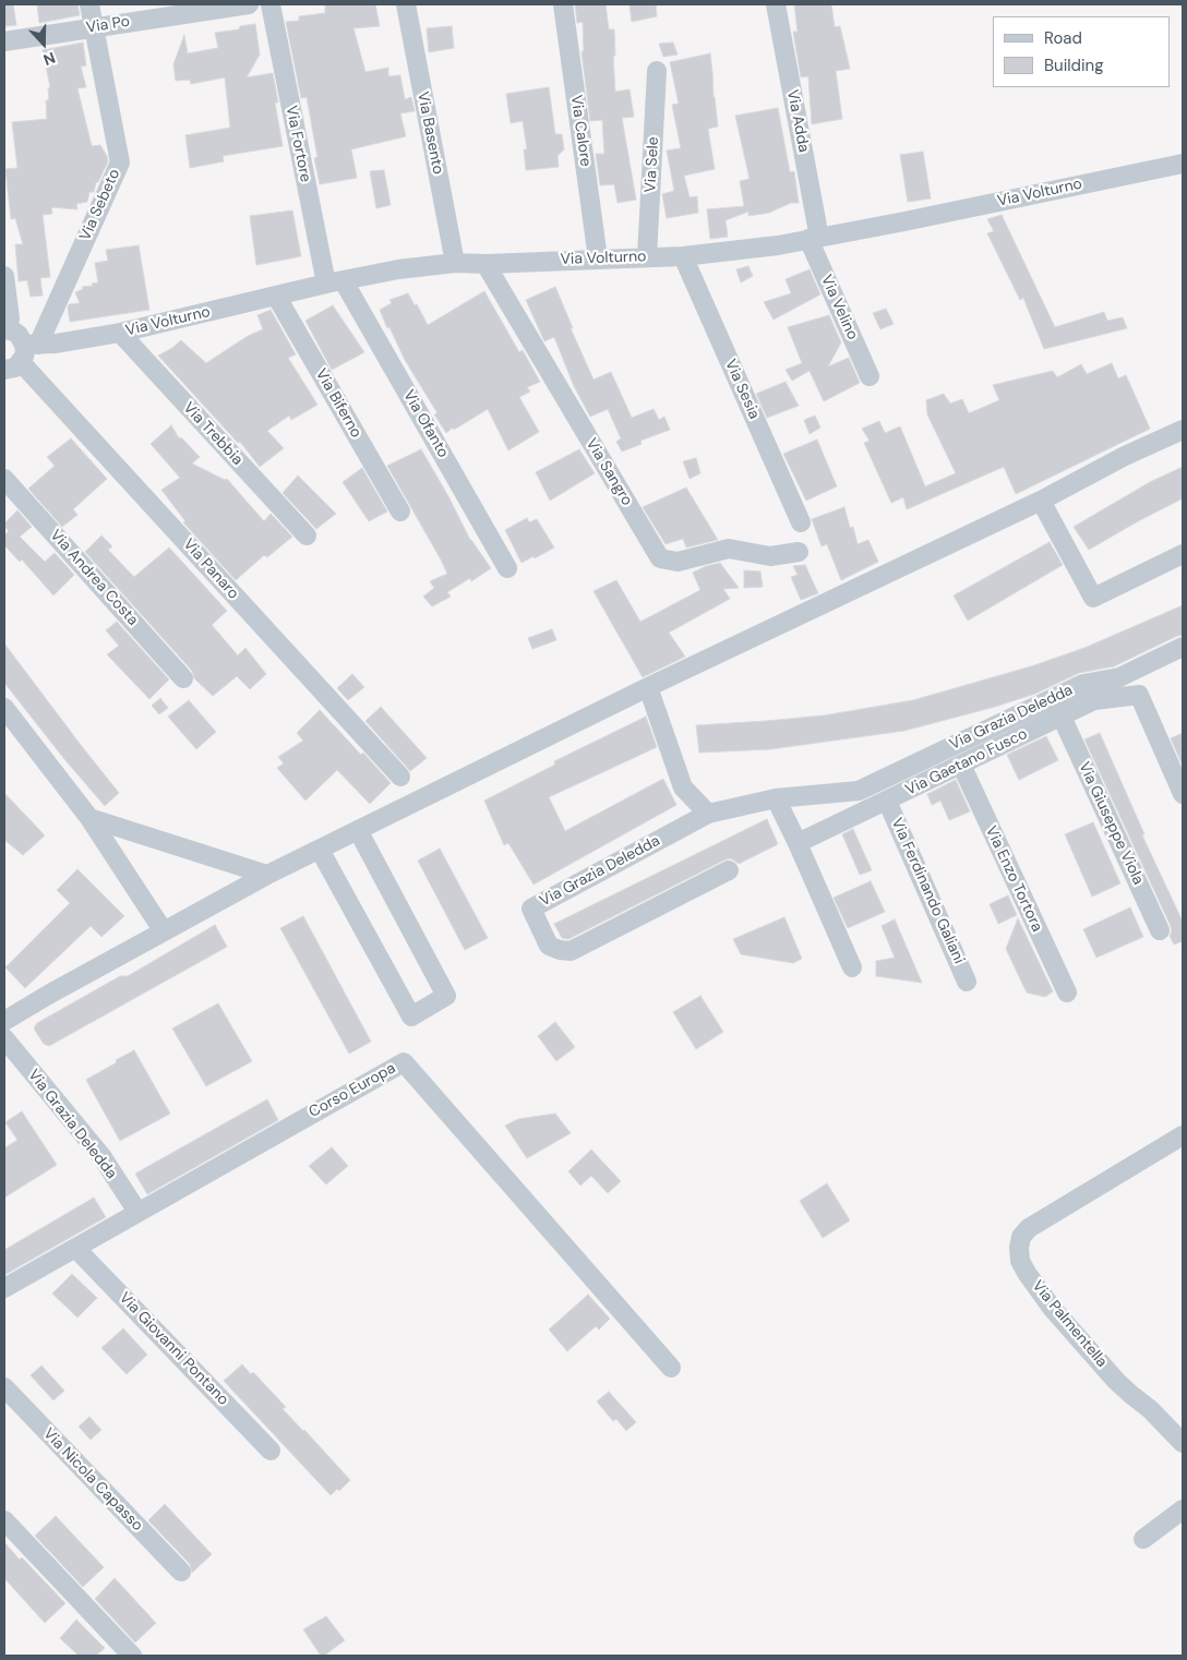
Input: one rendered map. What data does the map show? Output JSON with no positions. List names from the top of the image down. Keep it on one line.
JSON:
{"streets":{"street":["Via Po","Via Adda","Via Calore","Via Basento","Via Fortore","Via Sele","Via Volturno","Via Sebeto","Via Velino","Via Sesia","Via Biferno","Via Ofanto","Via Trebbia","Via Sangro","Via Panaro","Via Andrea Costa","Via Grazia Deledda","Via Gaetano Fusco","Via Giuseppe Viola","Via Enzo Tortora","Via Ferdinando Galiani","Corso Europa","Via Palmentella","Via Giovanni Pontano","Via Nicola Capasso"]},"crossings":[["Via Po","Via Sebeto"],["Via Adda","Via Volturno"],["Via Adda","Via Velino"],["Via Calore","Via Volturno"],["Via Basento","Via Volturno"],["Via Fortore","Via Volturno"],["Via Fortore","Via Ofanto"],["Via Sele","Via Volturno"],["Via Volturno","Via Sebeto"],["Via Volturno","Via Velino"],["Via Volturno","Via Sesia"],["Via Volturno","Via Biferno"],["Via Volturno","Via Ofanto"],["Via Volturno","Via Trebbia"],["Via Volturno","Via Sangro"],["Via Volturno","Via Panaro"],["Via Sebeto","Via Panaro"],["Via Grazia Deledda","Corso Europa"],["Via Gaetano Fusco","Via Giuseppe Viola"],["Via Gaetano Fusco","Via Enzo Tortora"],["Via Gaetano Fusco","Via Ferdinando Galiani"],["Corso Europa","Via Giovanni Pontano"]],"legend":["Road","Building"],"north":"bottom"}
